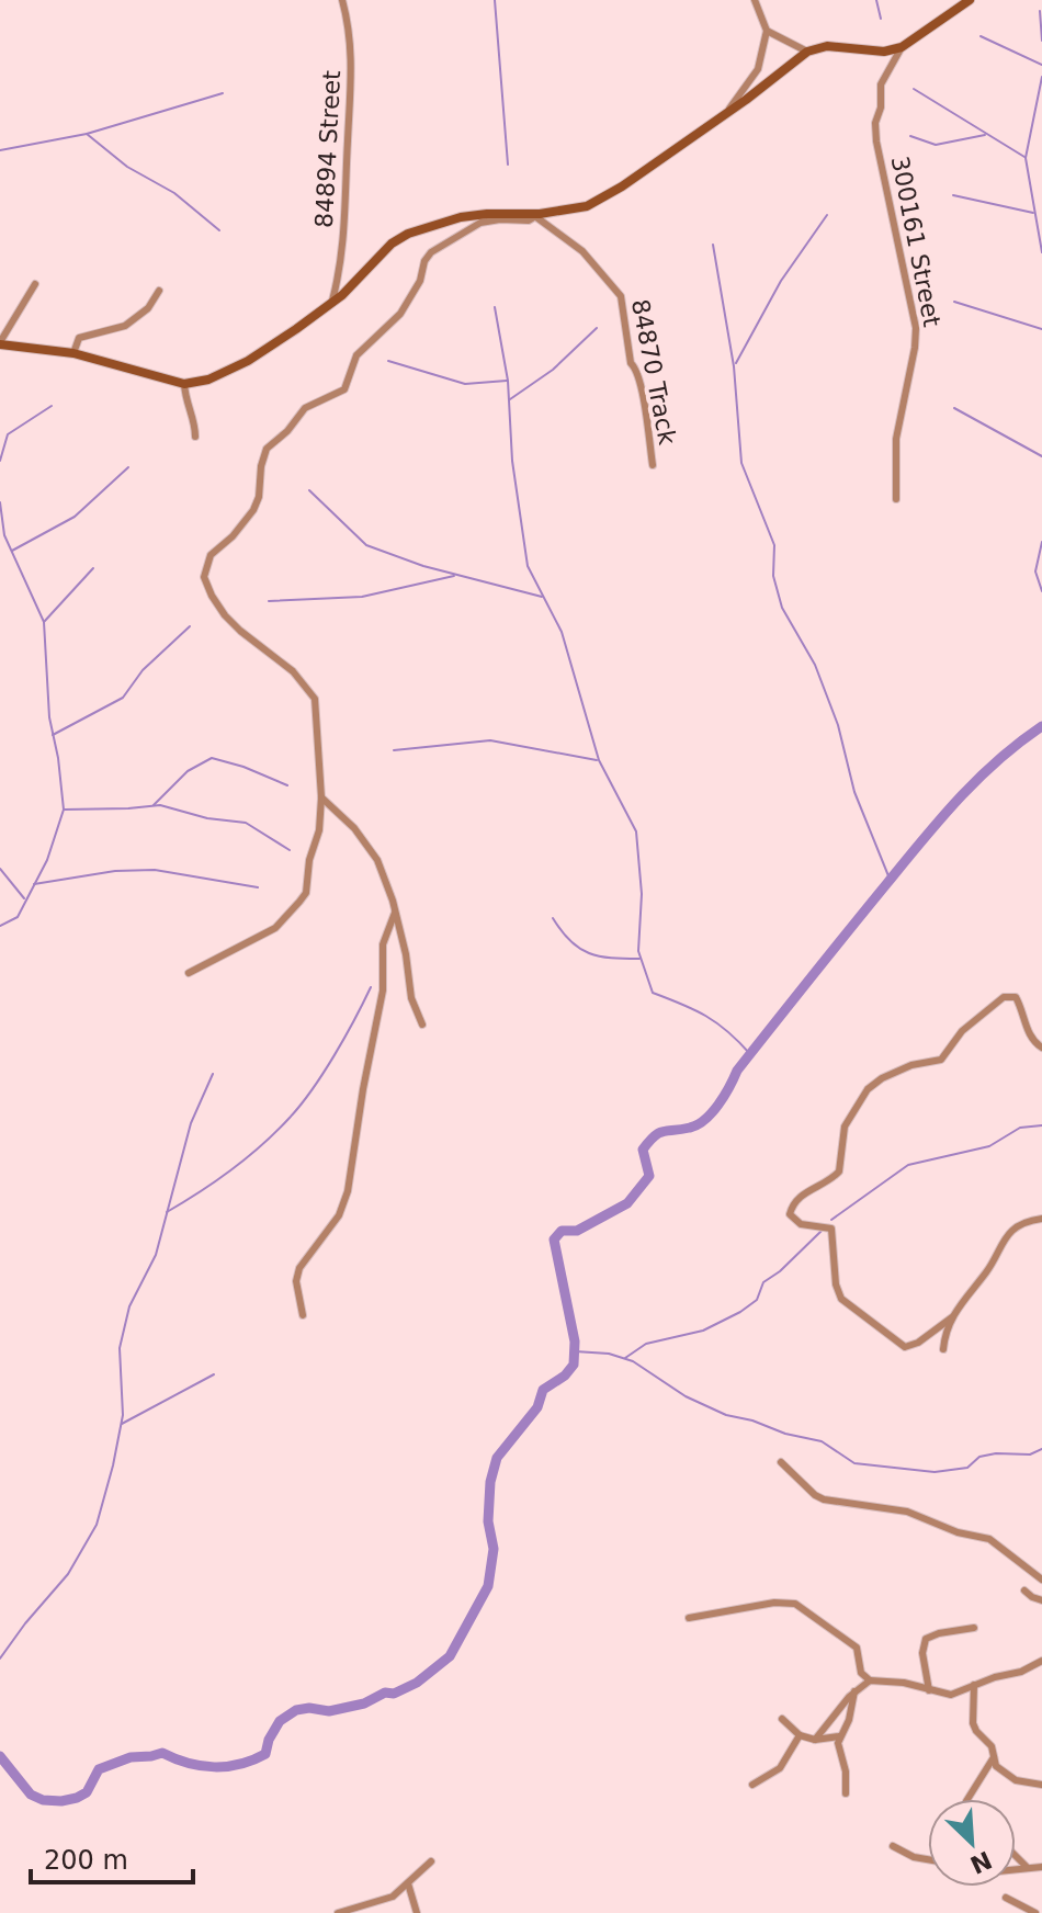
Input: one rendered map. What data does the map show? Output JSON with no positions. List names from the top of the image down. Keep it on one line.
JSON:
{"streets":{"street":["84894 Street","300161 Street","84870 Track"]},"scale_bar":"200 m","north":"bottom right"}
